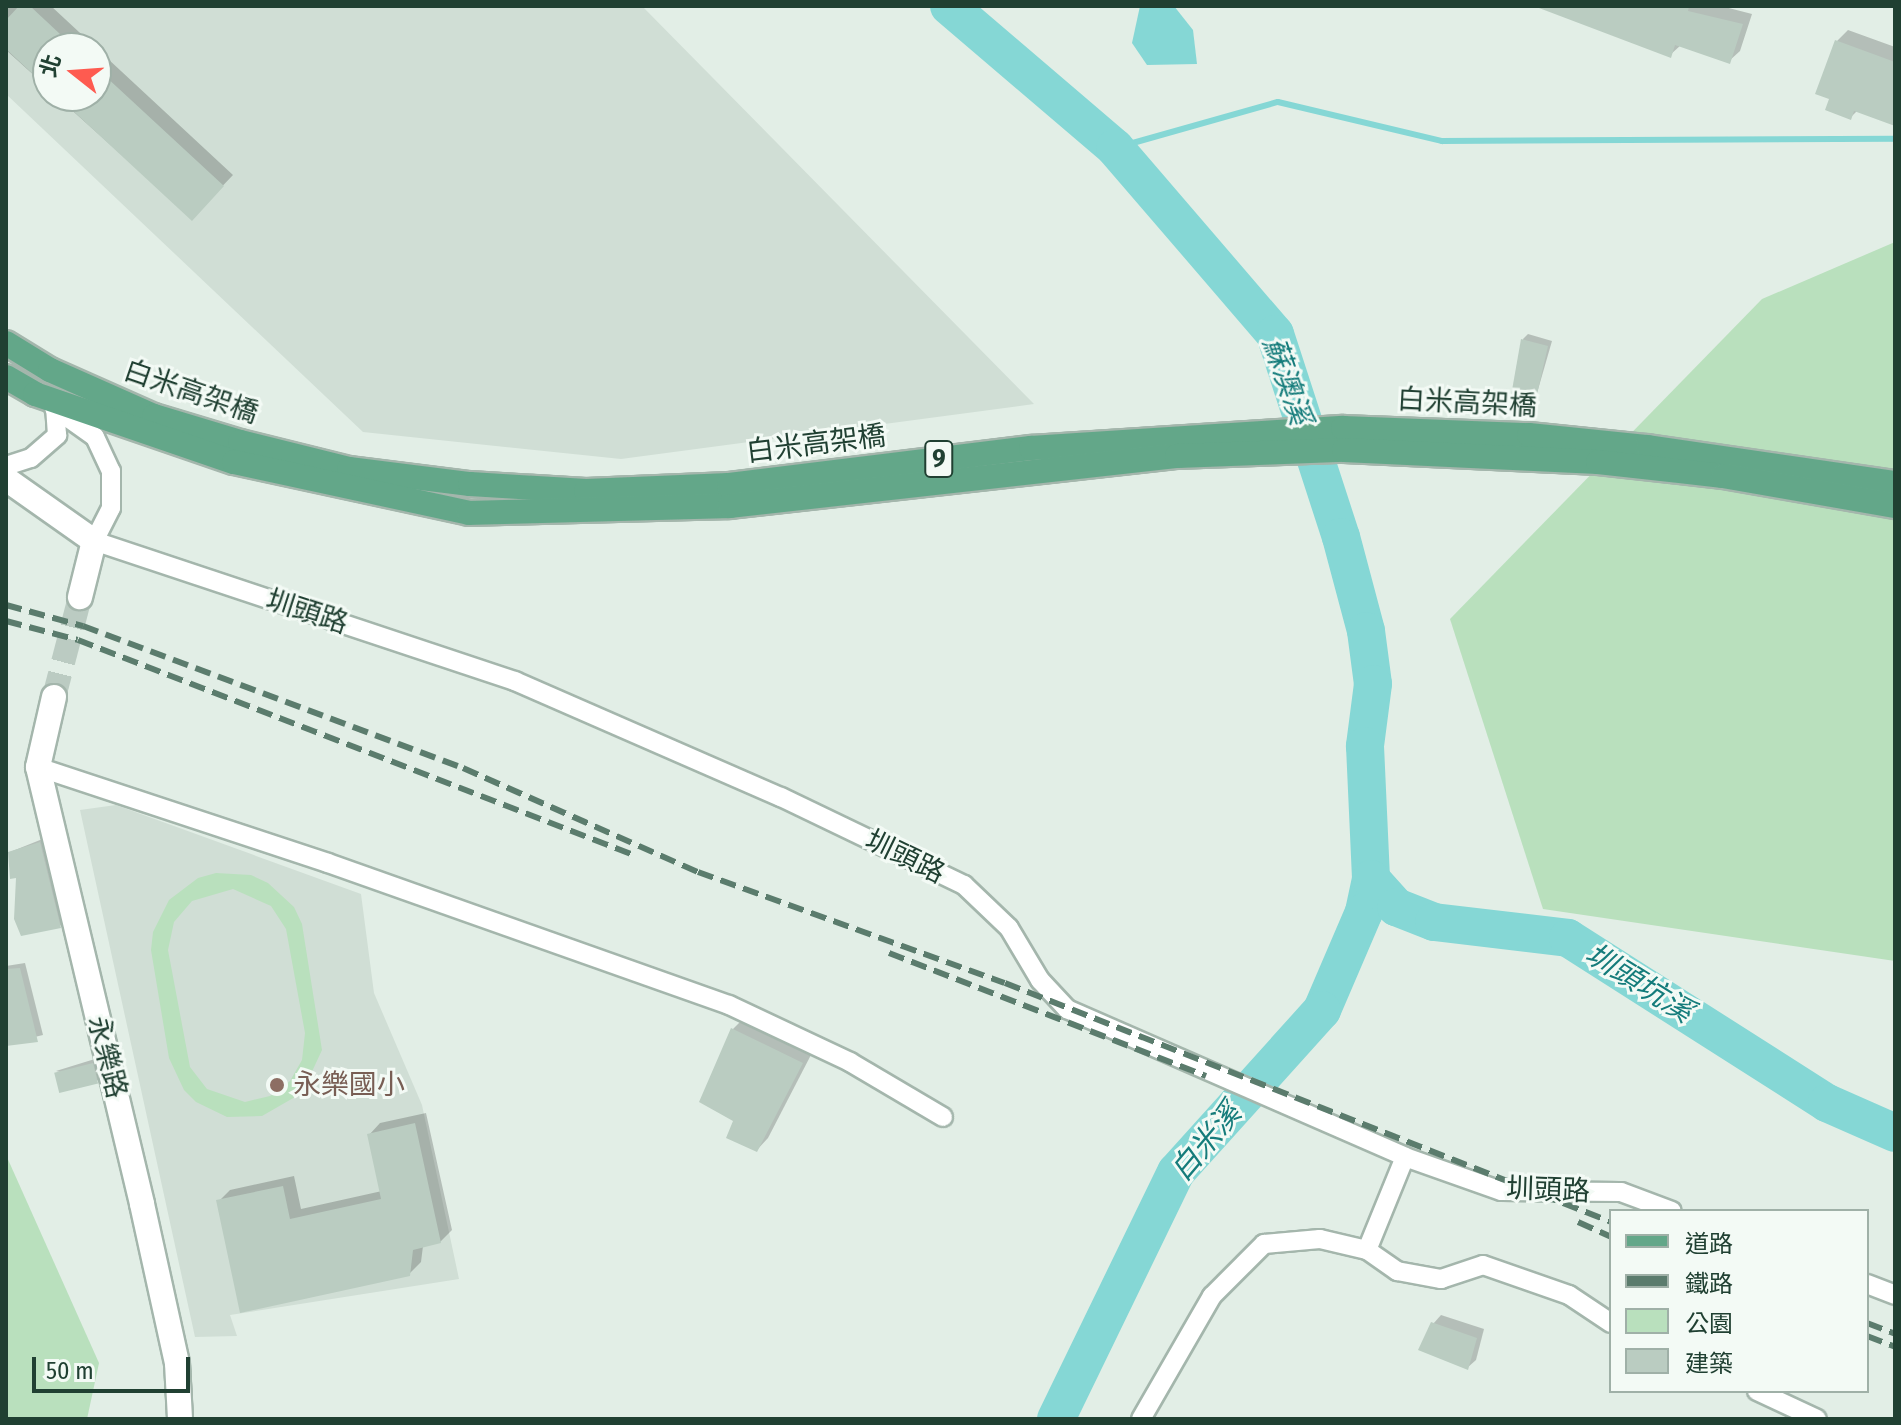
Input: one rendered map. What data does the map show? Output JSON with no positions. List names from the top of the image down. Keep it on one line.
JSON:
{"streets":{"main road":["白米高架橋","9"],"street":["圳頭路","永樂路"]},"water":["蘇澳溪","圳頭坑溪","白米溪"],"places":["永樂國小"],"legend":["道路","鐵路","公園","建築"],"scale_bar":"50 m","north":"left"}
